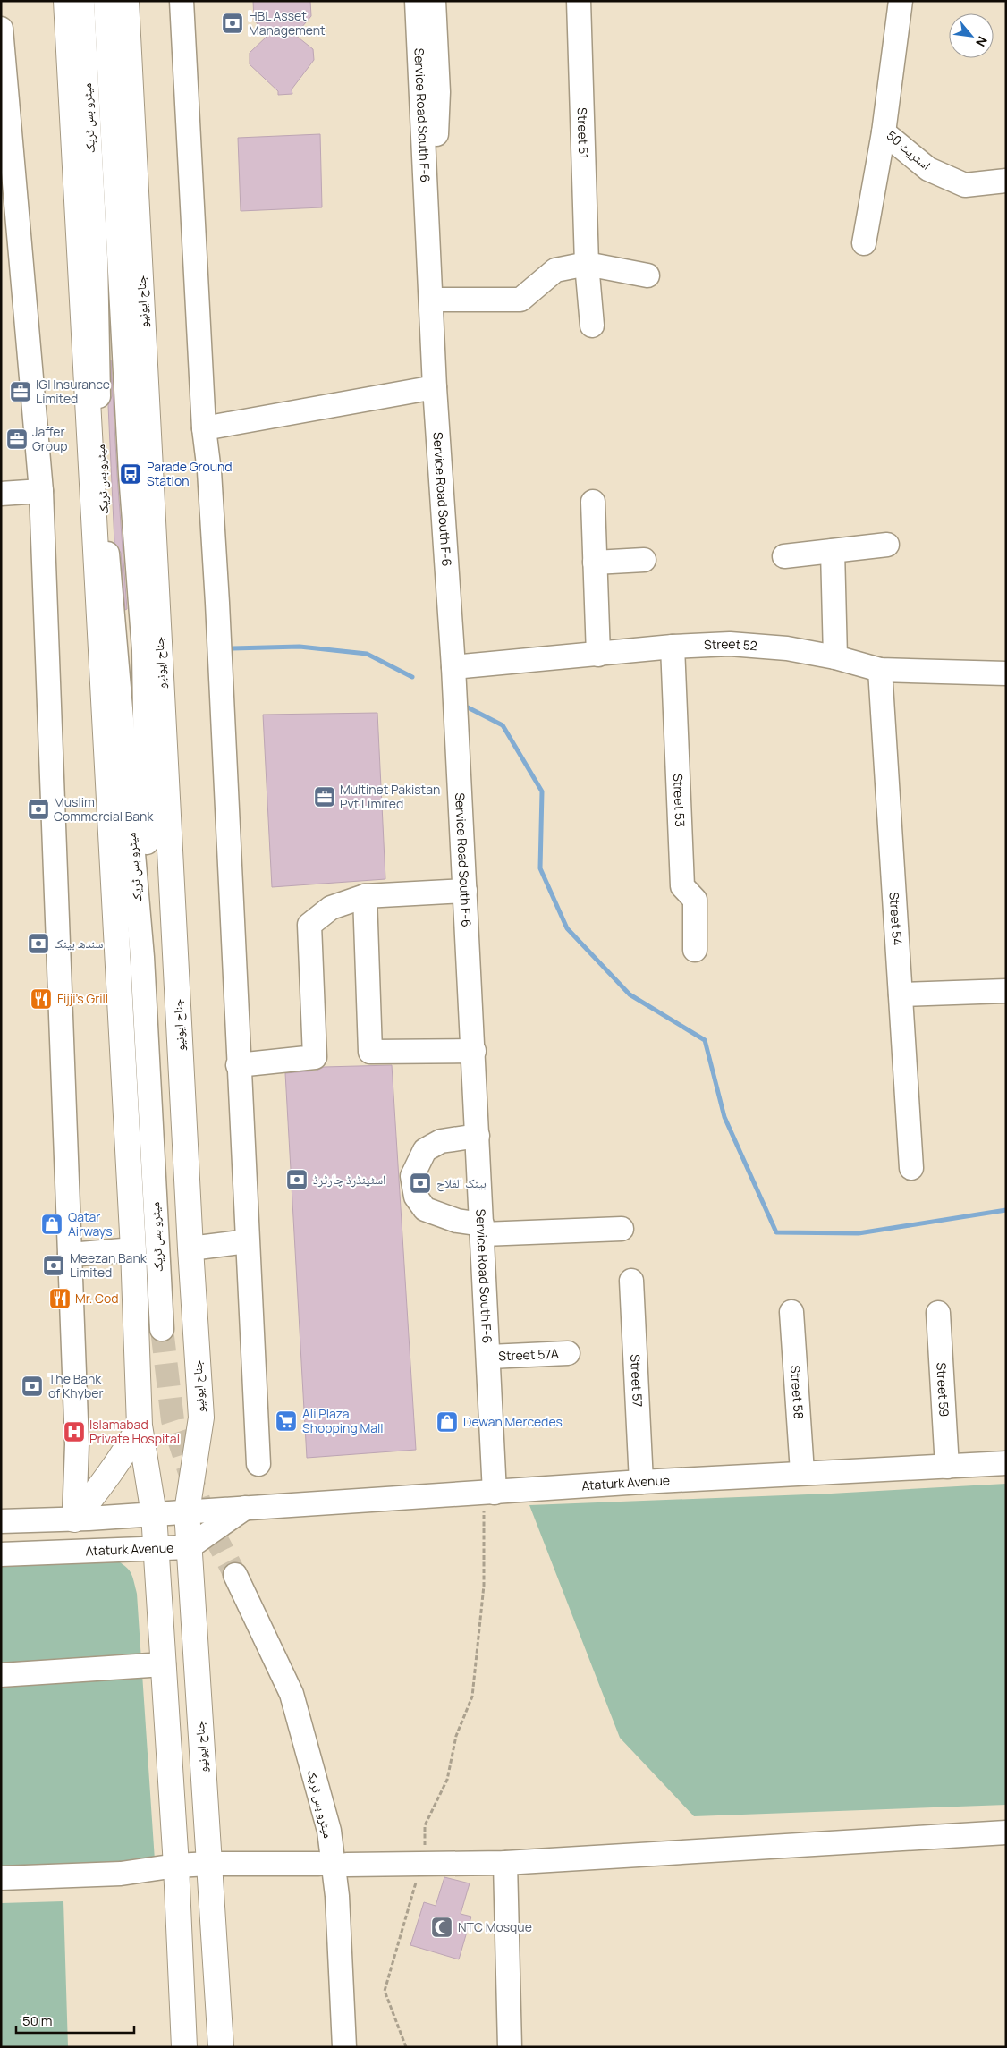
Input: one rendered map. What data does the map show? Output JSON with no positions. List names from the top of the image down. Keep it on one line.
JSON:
{"streets":{"main road":["جناح ایونیو"],"street":["Service Road South F-6","میٹرو بس ٹریک","Street 51","اسٹریٹ 50","Street 52","Street 53","Street 54","Street 57A","Street 57","Street 59","Street 58","Ataturk Avenue"]},"crossings":[["Service Road South F-6","Street 52"],["Service Road South F-6","Street 57A"],["Service Road South F-6","Ataturk Avenue"],["جناح ایونیو","Ataturk Avenue"],["Street 52","Street 53"],["Street 52","Street 54"],["Street 57","Ataturk Avenue"],["Street 59","Ataturk Avenue"],["Street 58","Ataturk Avenue"]],"places":{"bank":["HBL Asset Management","Muslim Commercial Bank","سندھ بینک","اسٹینڈرڈ چارٹرڈ","بینک الفلاح","Meezan Bank Limited","The Bank of Khyber"],"office":["IGI Insurance Limited","Jaffer Group","Multinet Pakistan Pvt Limited"],"bus stop":["Parade Ground Station"],"restaurant":["Fijji's Grill","Mr. Cod"],"shop":["Qatar Airways","Dewan Mercedes"],"supermarket":["Ali Plaza Shopping Mall"],"hospital":["Islamabad Private Hospital"],"mosque":["NTC Mosque"]},"scale_bar":"50 m","north":"bottom right"}
